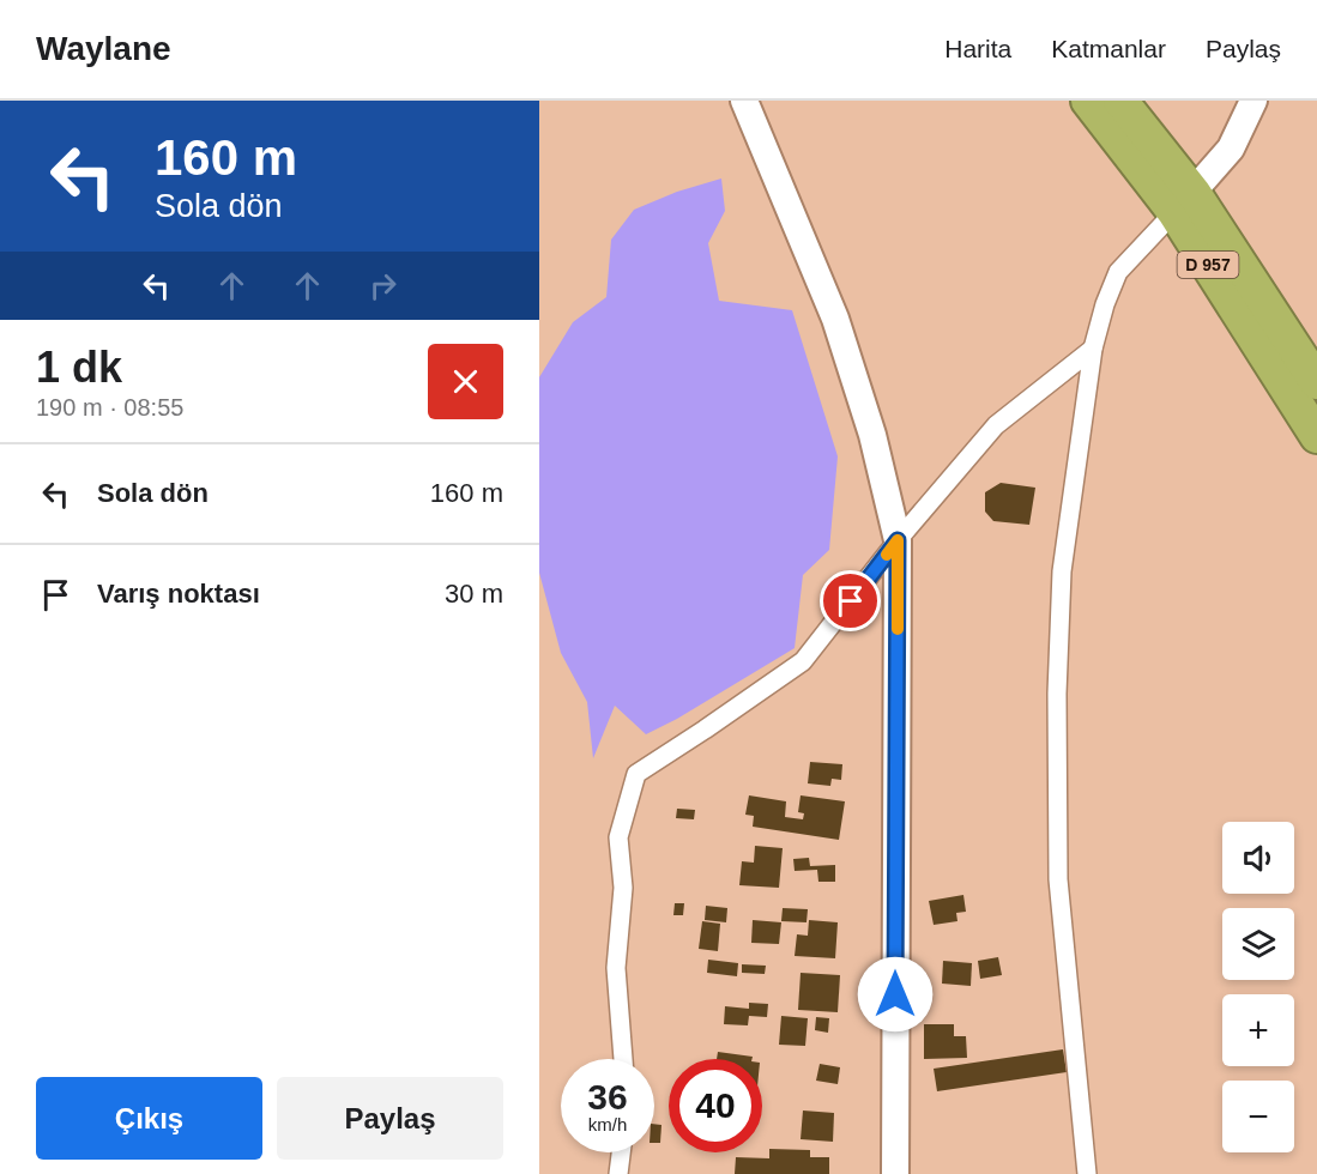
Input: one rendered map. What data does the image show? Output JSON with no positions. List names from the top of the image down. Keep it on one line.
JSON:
{"streets":{"highway":["D 957"]},"page":{"header":"Waylane","nav":["Harita","Katmanlar","Paylaş"],"turn":["160 m","Sola dön"],"heading":["1 dk","190 m · 08:55"],"list":[{"name":"Sola dön","value":"160 m"},{"name":"Varış noktası","value":"30 m"}],"map_buttons":["+","−"],"speed":"36 km/h","limit":"40","buttons":["Çıkış","Paylaş"]}}
